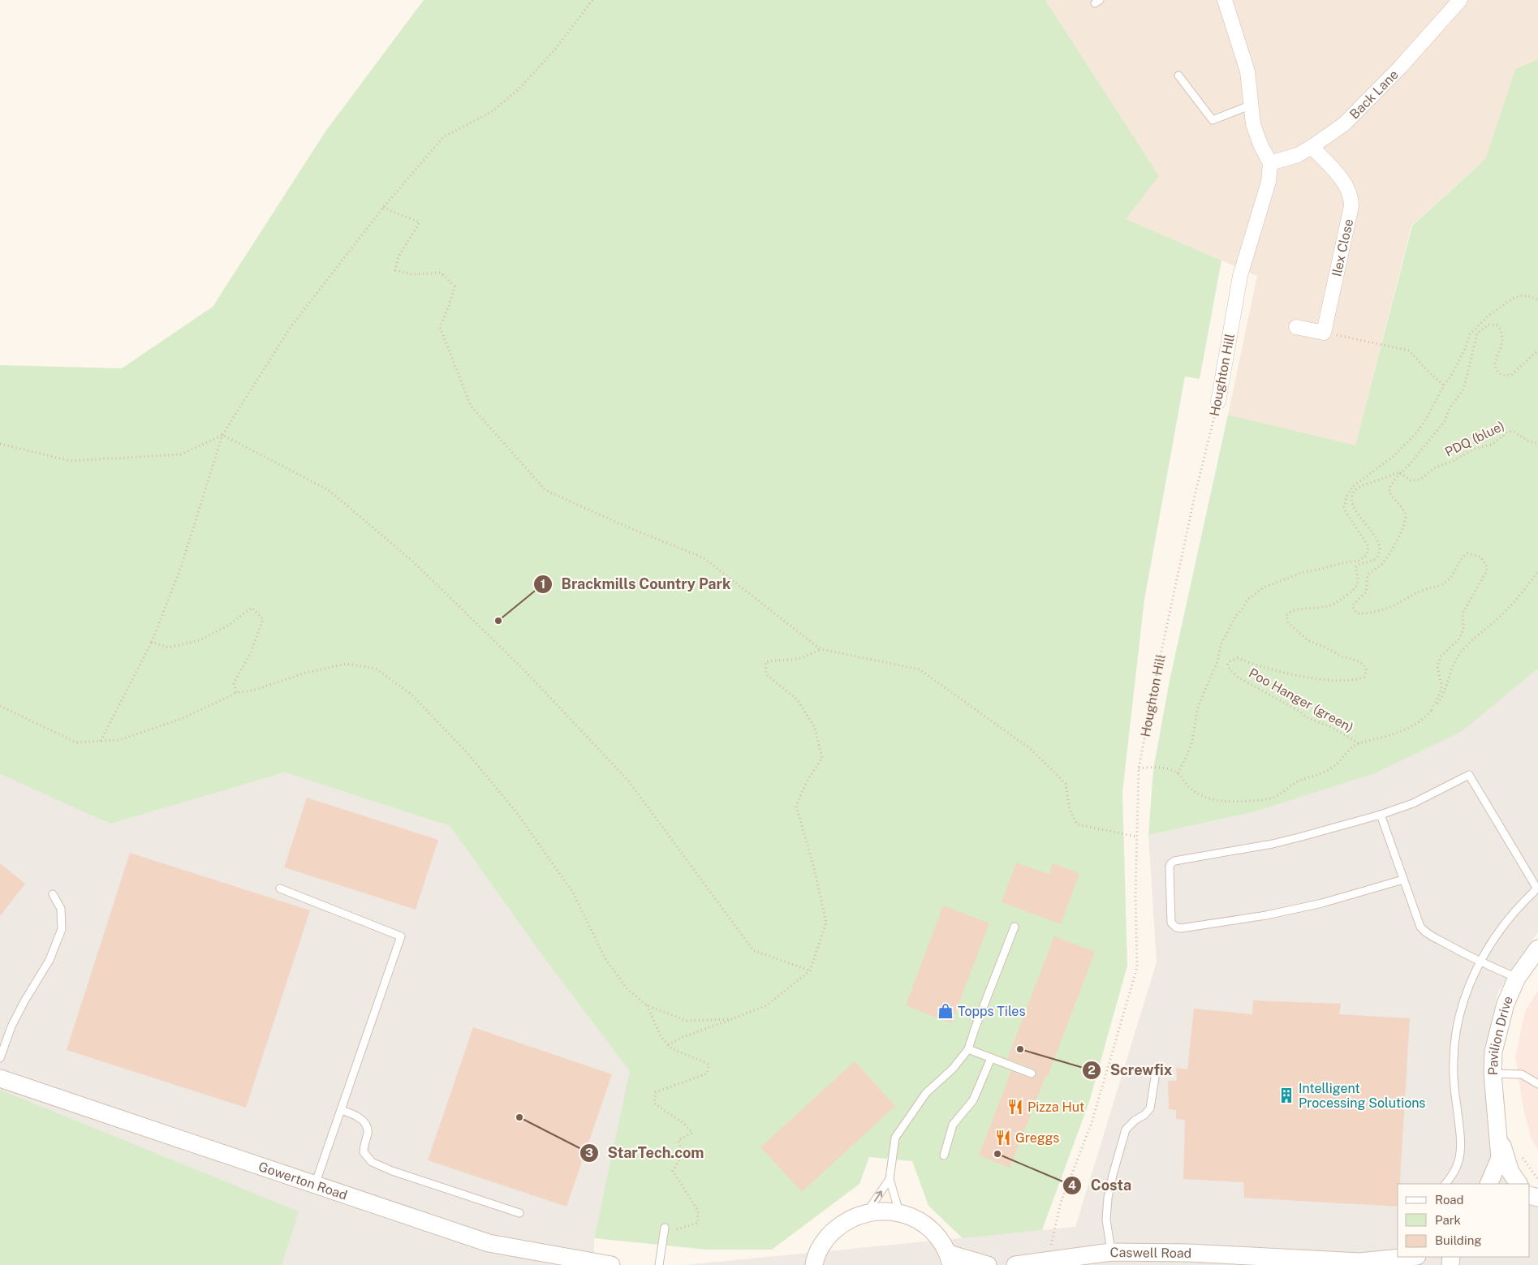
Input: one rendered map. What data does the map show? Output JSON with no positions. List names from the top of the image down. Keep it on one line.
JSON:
{"streets":{"street":["Back Lane","Ilex Close","Houghton Hill","Pavilion Drive","Gowerton Road","Caswell Road"],"path":["PDQ (blue)","Poo Hanger (green)"]},"crossings":[["Back Lane","Ilex Close"],["Back Lane","Houghton Hill"],["PDQ (blue)","Poo Hanger (green)"]],"places":{"other":["Brackmills Country Park","Screwfix","StarTech.com","Costa"],"shop":["Topps Tiles"],"building":["Intelligent Processing Solutions"],"restaurant":["Pizza Hut","Greggs"]},"legend":["Road","Park","Building"]}
